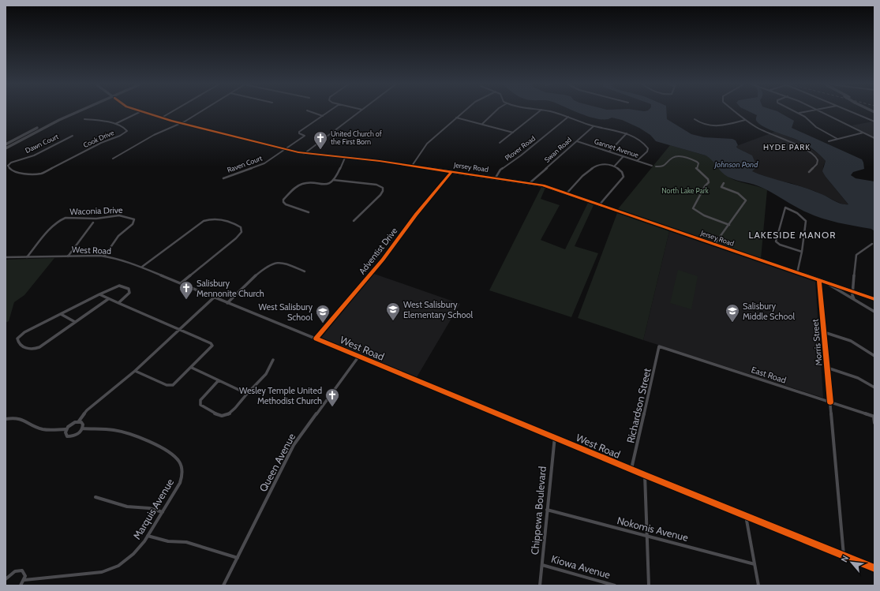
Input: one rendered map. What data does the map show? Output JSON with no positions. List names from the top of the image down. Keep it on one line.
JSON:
{"streets":{"street":["Cook Drive","Dawn Court","Plover Road","Gannet Avenue","Swan Road","Raven Court","Jersey Road","Waconia Drive","West Road","Adventist Drive","Morris Street","East Road","Richardson Street","Queen Avenue","Marquis Avenue","Chippewa Boulevard","Nokomis Avenue","Kiowa Avenue"]},"crossings":[["Cook Drive","Dawn Court"],["Plover Road","Jersey Road"],["Gannet Avenue","Swan Road"],["Swan Road","Jersey Road"],["Raven Court","Jersey Road"],["Jersey Road","Adventist Drive"],["Jersey Road","Morris Street"],["Waconia Drive","West Road"],["West Road","Adventist Drive"],["West Road","Morris Street"],["West Road","Richardson Street"],["West Road","Queen Avenue"],["West Road","Chippewa Boulevard"],["Morris Street","East Road"],["East Road","Richardson Street"],["Chippewa Boulevard","Nokomis Avenue"],["Chippewa Boulevard","Kiowa Avenue"]],"districts":["HYDE PARK","LAKESIDE MANOR"],"water":["Johnson Pond"],"parks":["North Lake Park"],"places":{"church":["United Church of the First Born","Salisbury Mennonite Church","Wesley Temple United Methodist Church"],"school or university":["West Salisbury Elementary School","Salisbury Middle School","West Salisbury School"]},"north":"top left"}
